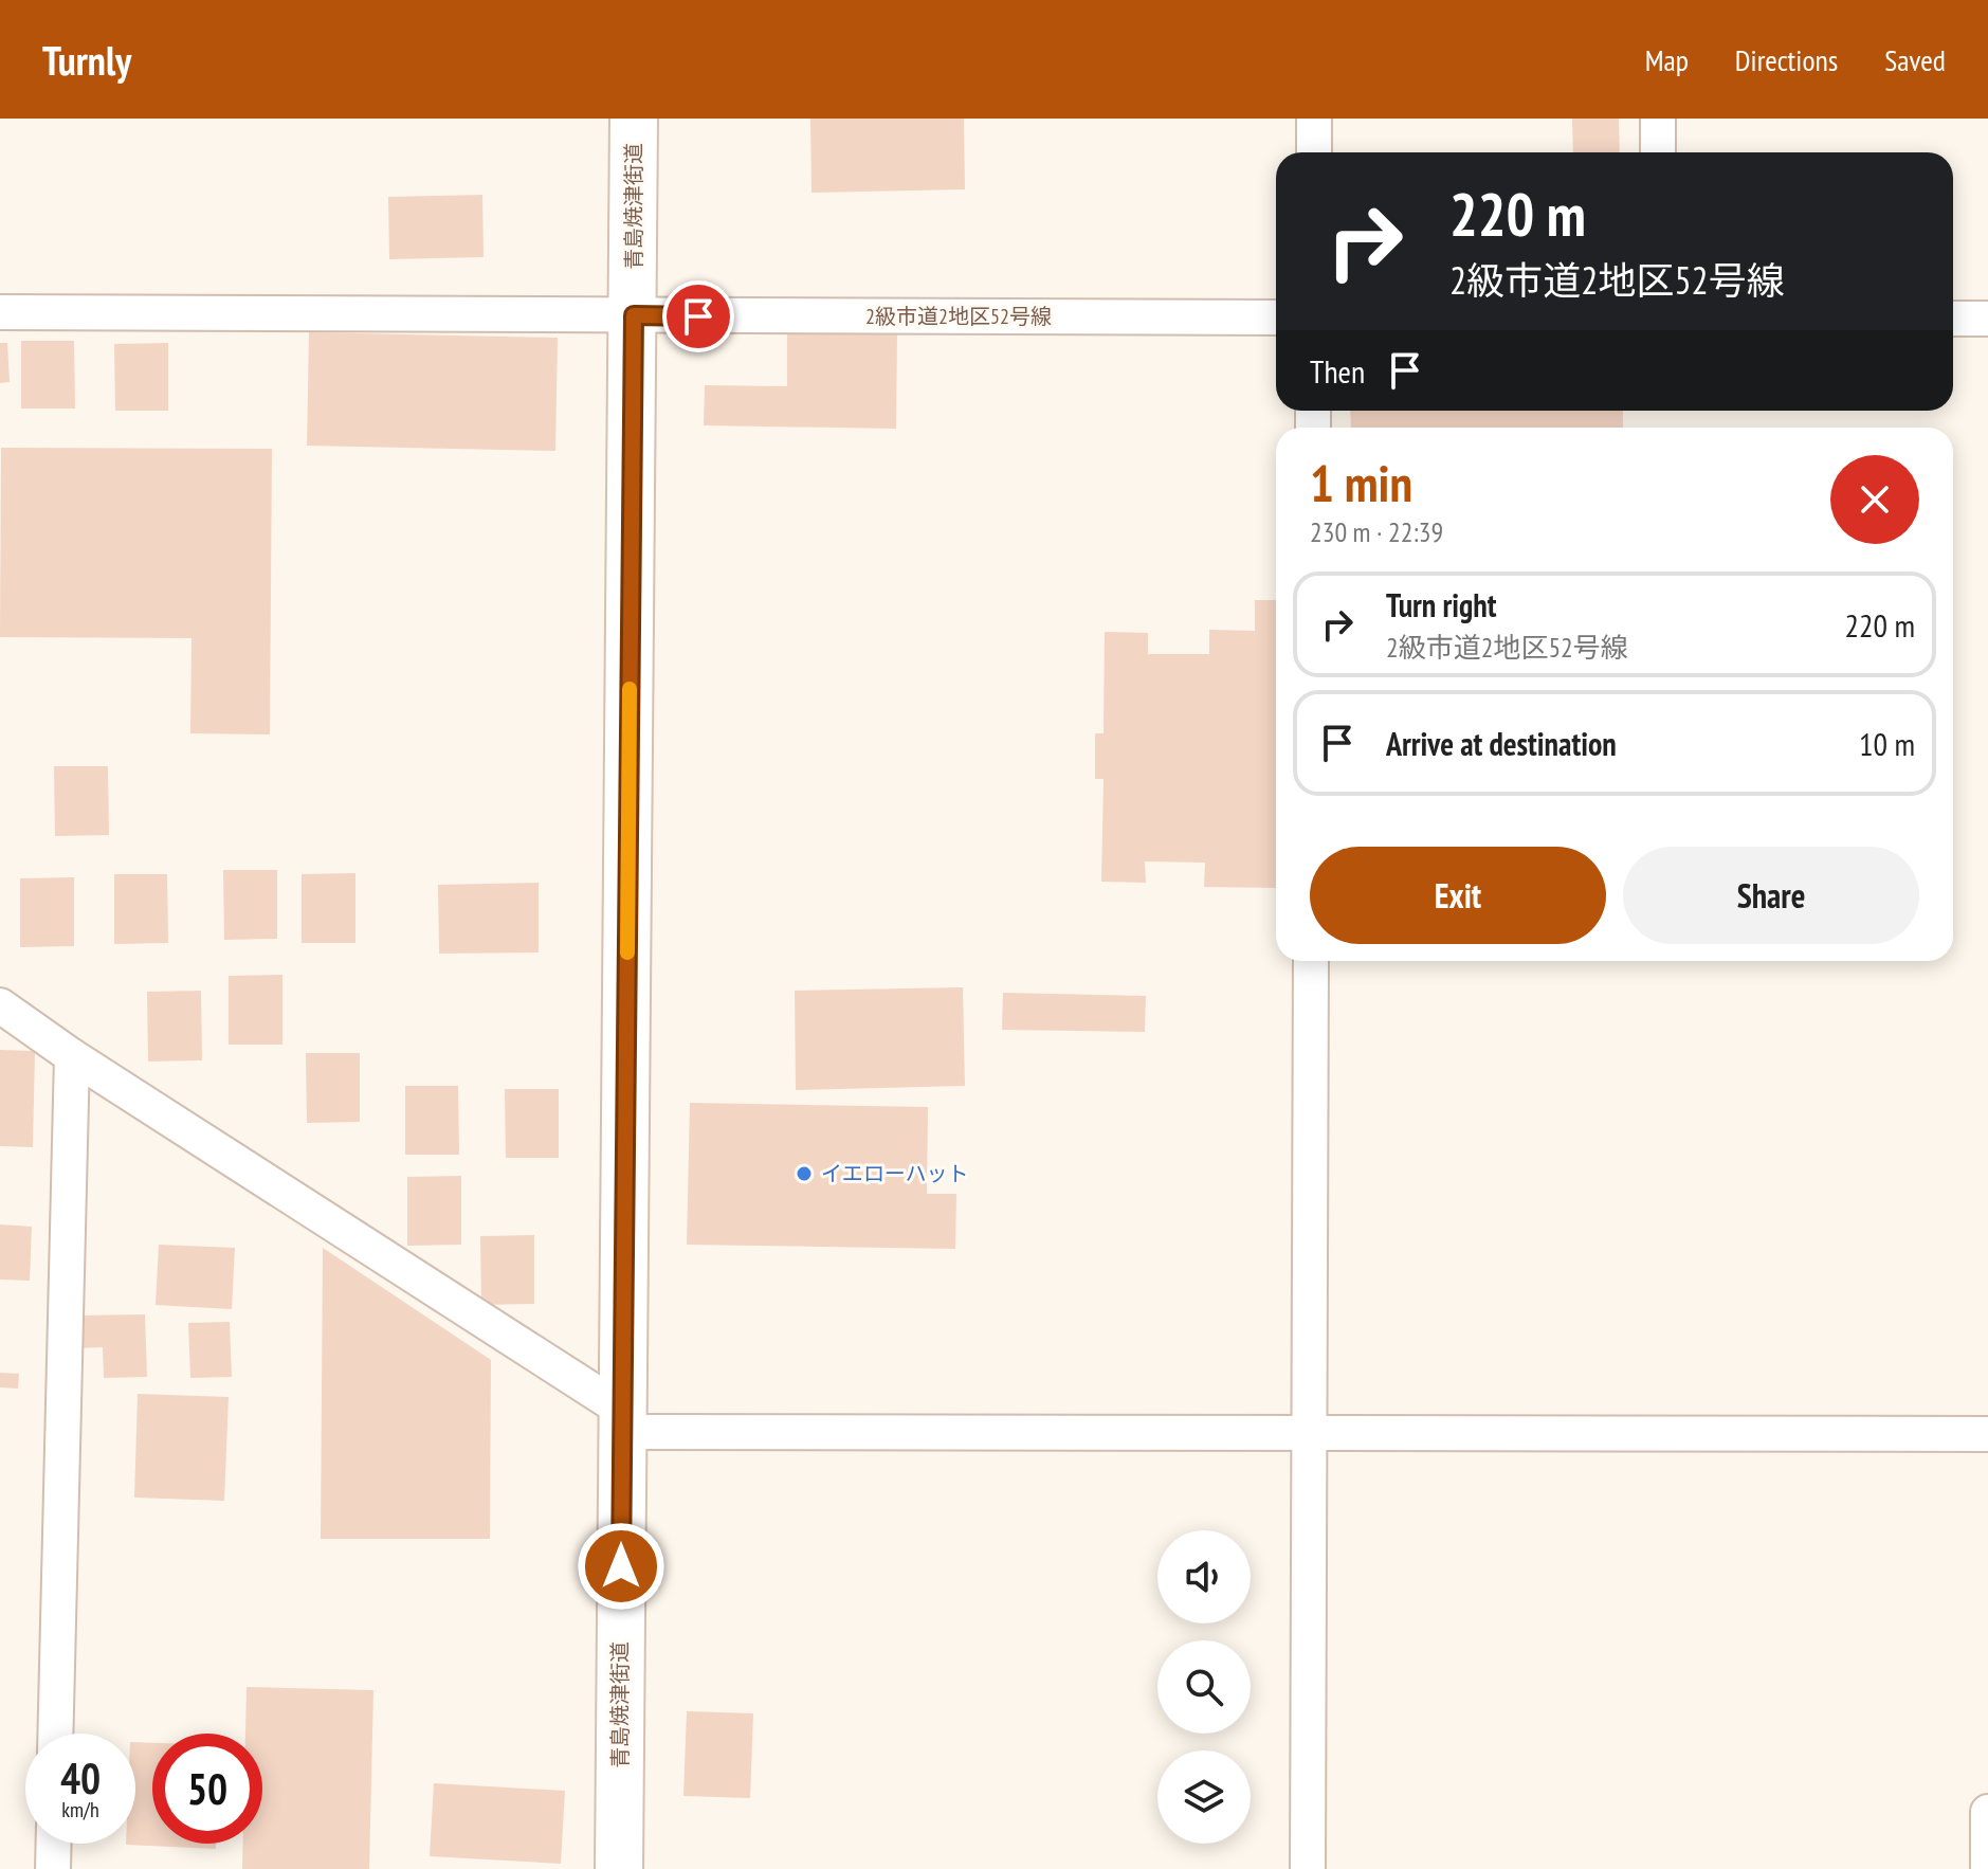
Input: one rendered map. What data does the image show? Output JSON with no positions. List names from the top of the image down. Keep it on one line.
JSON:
{"streets":{"main road":["青島焼津街道"],"street":["2級市道2地区52号線"]},"crossings":[["青島焼津街道","2級市道2地区52号線"]],"places":["イエローハット"],"page":{"header":"Turnly","nav":["Map","Directions","Saved"],"turn":["220 m","2級市道2地区52号線"],"then":"Then","heading":["1 min","230 m · 22:39"],"list":[{"name":"Turn right","note":"2級市道2地区52号線","value":"220 m"},{"name":"Arrive at destination","value":"10 m"}],"buttons":["Exit","Share"],"speed":"40 km/h","limit":"50"}}
